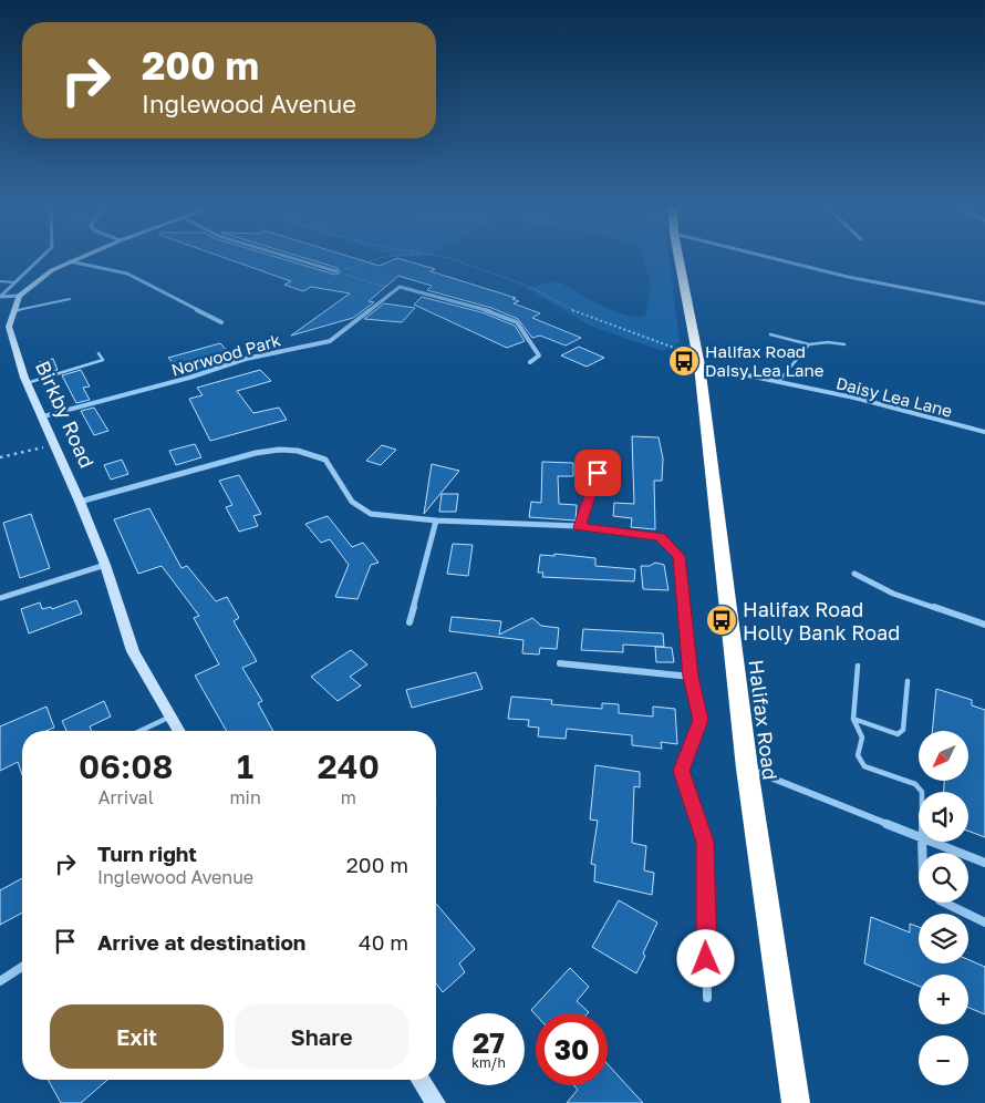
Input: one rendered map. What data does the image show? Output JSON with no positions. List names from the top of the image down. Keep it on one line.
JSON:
{"streets":{"highway":["Halifax Road"],"street":["Norwood Park","Daisy Lea Lane","Birkby Road"]},"crossings":[["Norwood Park","Birkby Road"],["Daisy Lea Lane","Halifax Road"]],"places":{"bus stop":["Halifax Road Daisy Lea Lane","Halifax Road Holly Bank Road"]},"north":"bottom left","page":{"turn":["200 m","Inglewood Avenue"],"map_buttons":["+","−"],"eta":["06:08","Arrival","1","min","240","m"],"list":[{"name":"Turn right","note":"Inglewood Avenue","value":"200 m"},{"name":"Arrive at destination","value":"40 m"}],"buttons":["Exit","Share"],"speed":"27 km/h","limit":"30"}}
